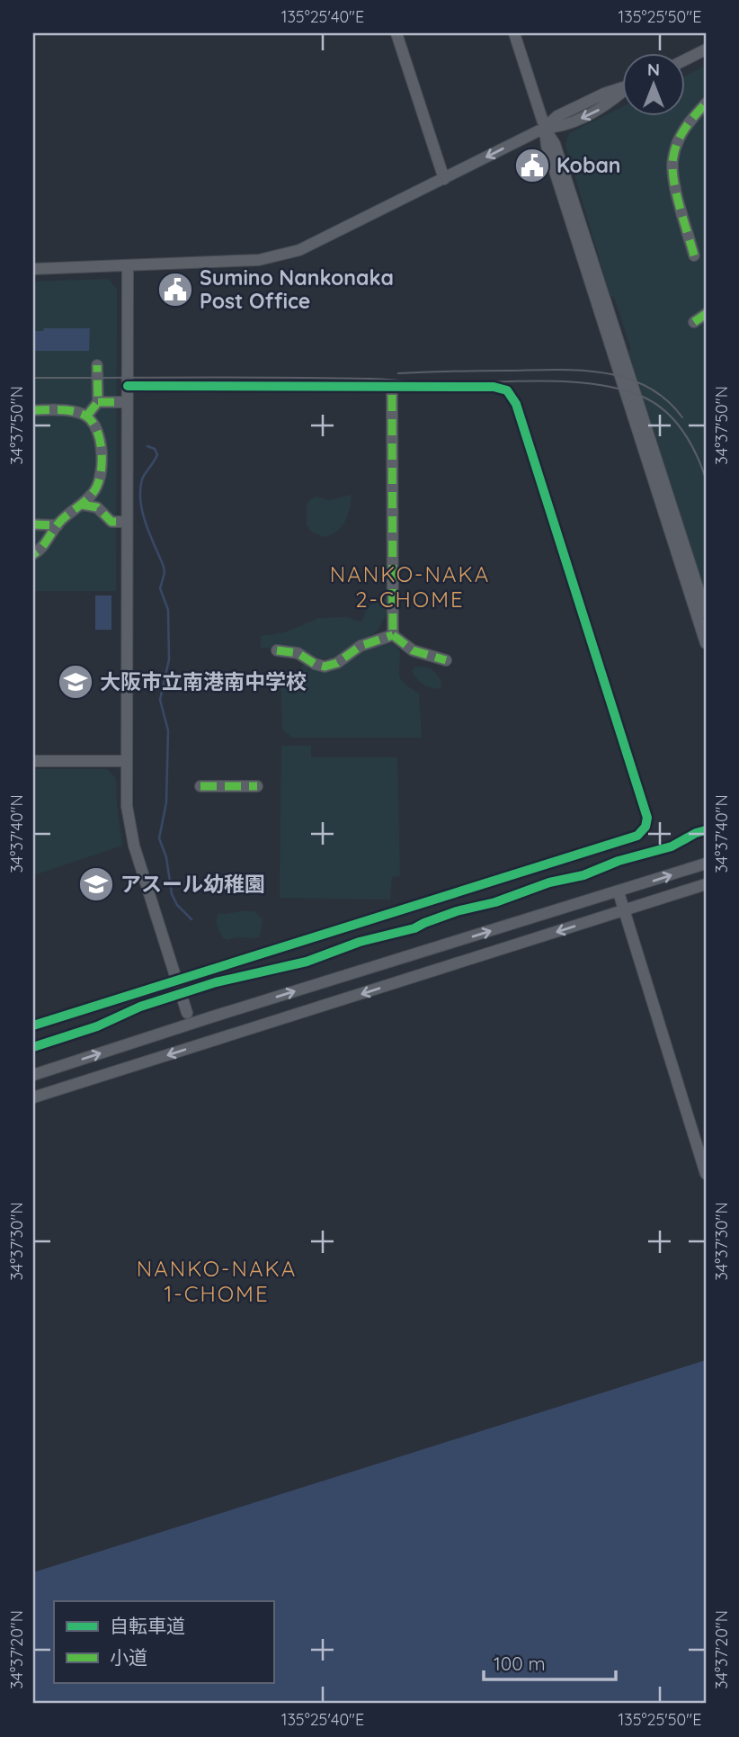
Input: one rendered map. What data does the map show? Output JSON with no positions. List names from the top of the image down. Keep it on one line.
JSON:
{"districts":["NANKO-NAKA 2-CHOME","NANKO-NAKA 1-CHOME"],"places":{"public building":["Koban","Sumino Nankonaka Post Office"],"school or university":["大阪市立南港南中学校","アスール幼稚園"]},"legend":["自転車道","小道"],"scale_bar":"100 m","north":"top","coordinates":["135°25'40\"E","135°25'50\"E","34°37'50\"N","34°37'40\"N","34°37'30\"N","34°37'20\"N"]}
